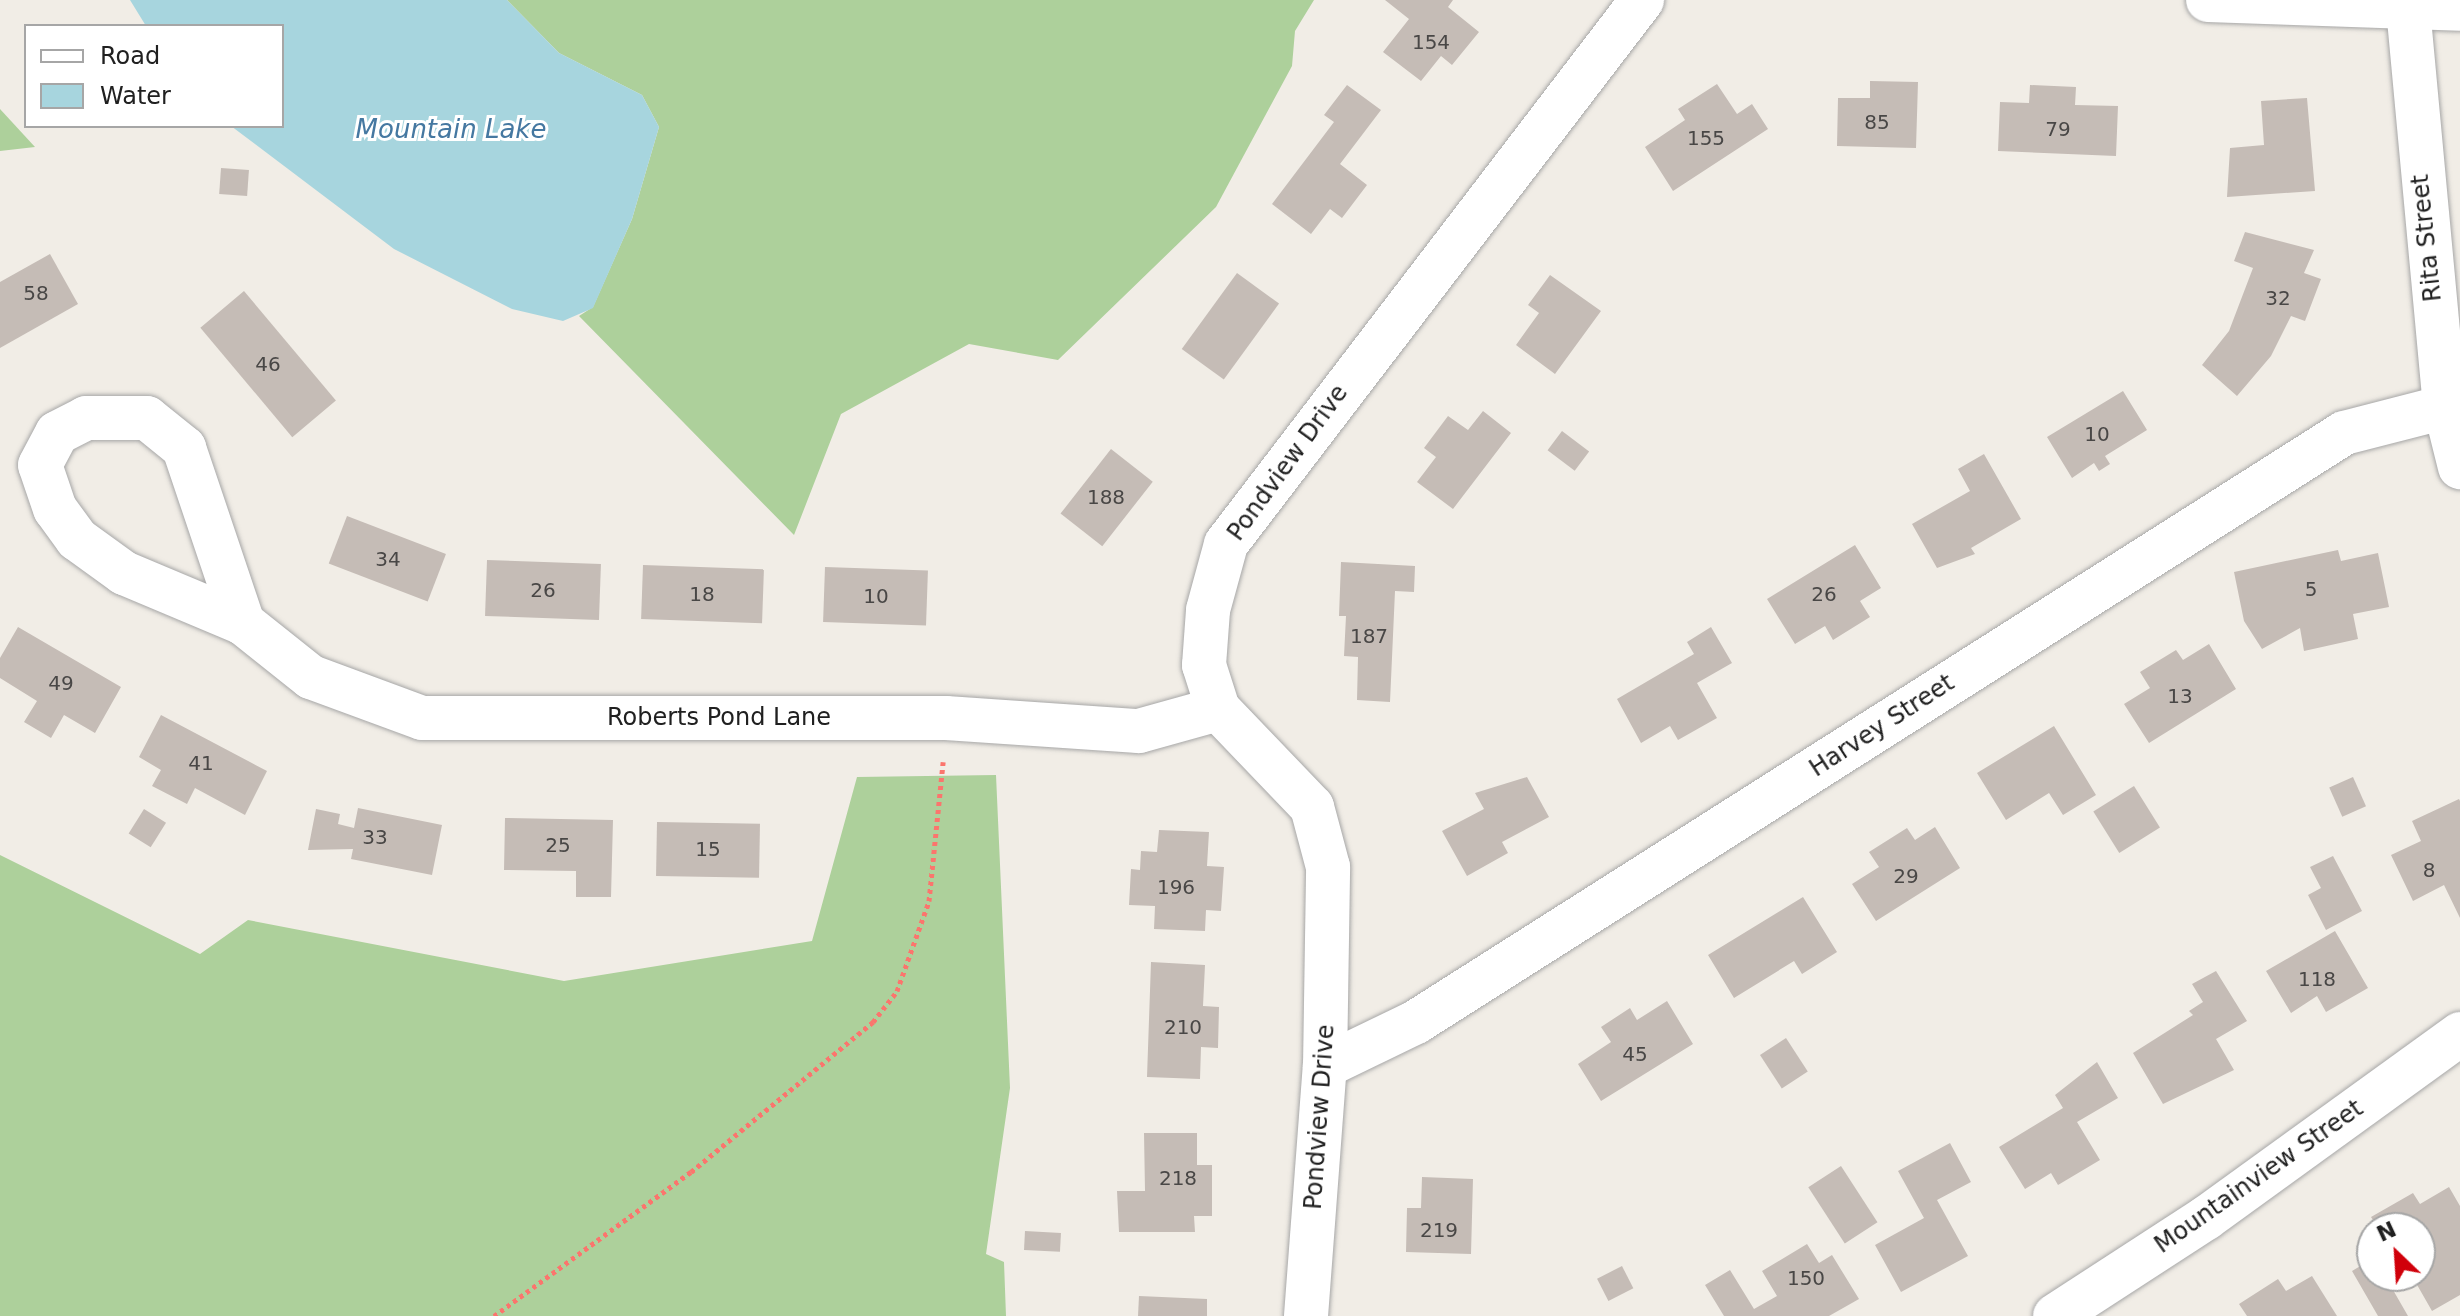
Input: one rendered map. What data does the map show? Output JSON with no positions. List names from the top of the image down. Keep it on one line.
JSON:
{"streets":{"street":["Rita Street","Pondview Drive","Roberts Pond Lane","Harvey Street","Mountainview Street"]},"crossings":[["Rita Street","Harvey Street"],["Pondview Drive","Roberts Pond Lane"],["Pondview Drive","Harvey Street"]],"water":["Mountain Lake"],"house_numbers":["154","85","79","155","58","32","46","10","188","34","5","26","18","26","10","187","49","13","41","33","25","15","8","29","196","118","210","45","218","219","150"],"legend":["Road","Water"],"north":"top left"}
